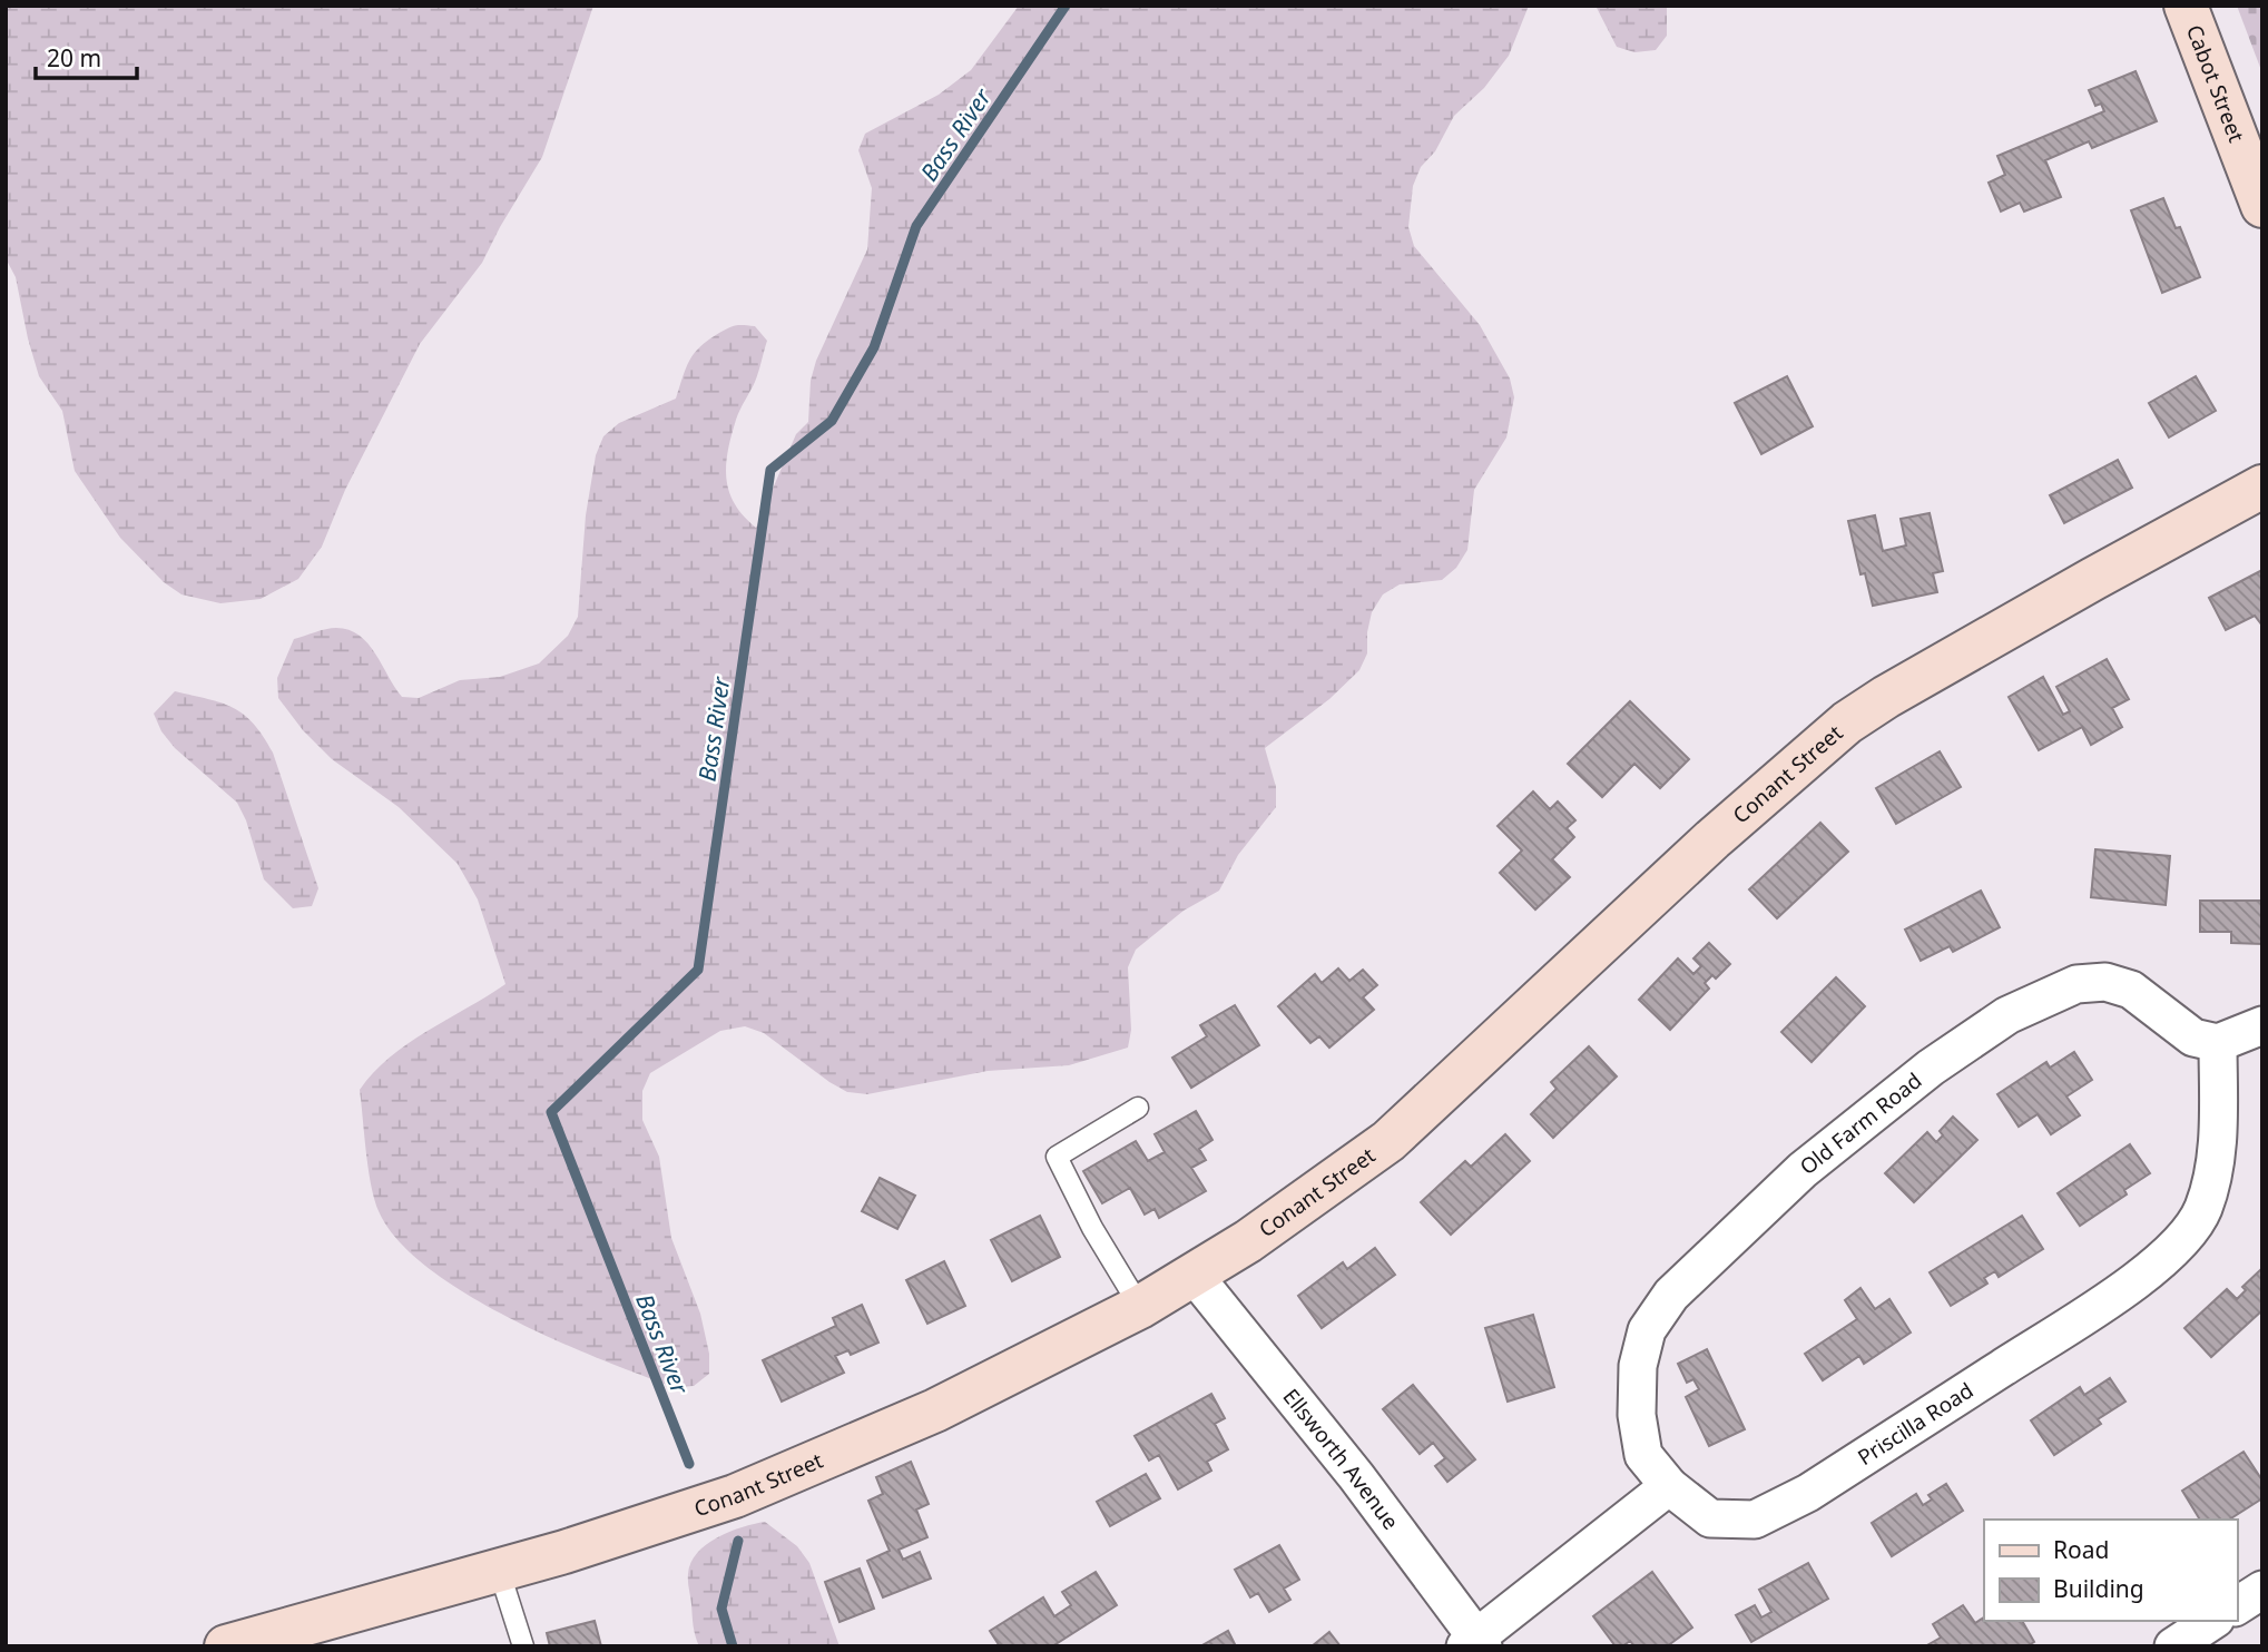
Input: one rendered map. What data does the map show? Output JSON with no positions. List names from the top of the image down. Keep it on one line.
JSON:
{"streets":{"main road":["Cabot Street","Conant Street"],"street":["Old Farm Road","Priscilla Road","Ellsworth Avenue"]},"crossings":[["Conant Street","Ellsworth Avenue"],["Old Farm Road","Priscilla Road"]],"water":["Bass River"],"legend":["Road","Building"],"scale_bar":"20 m"}
